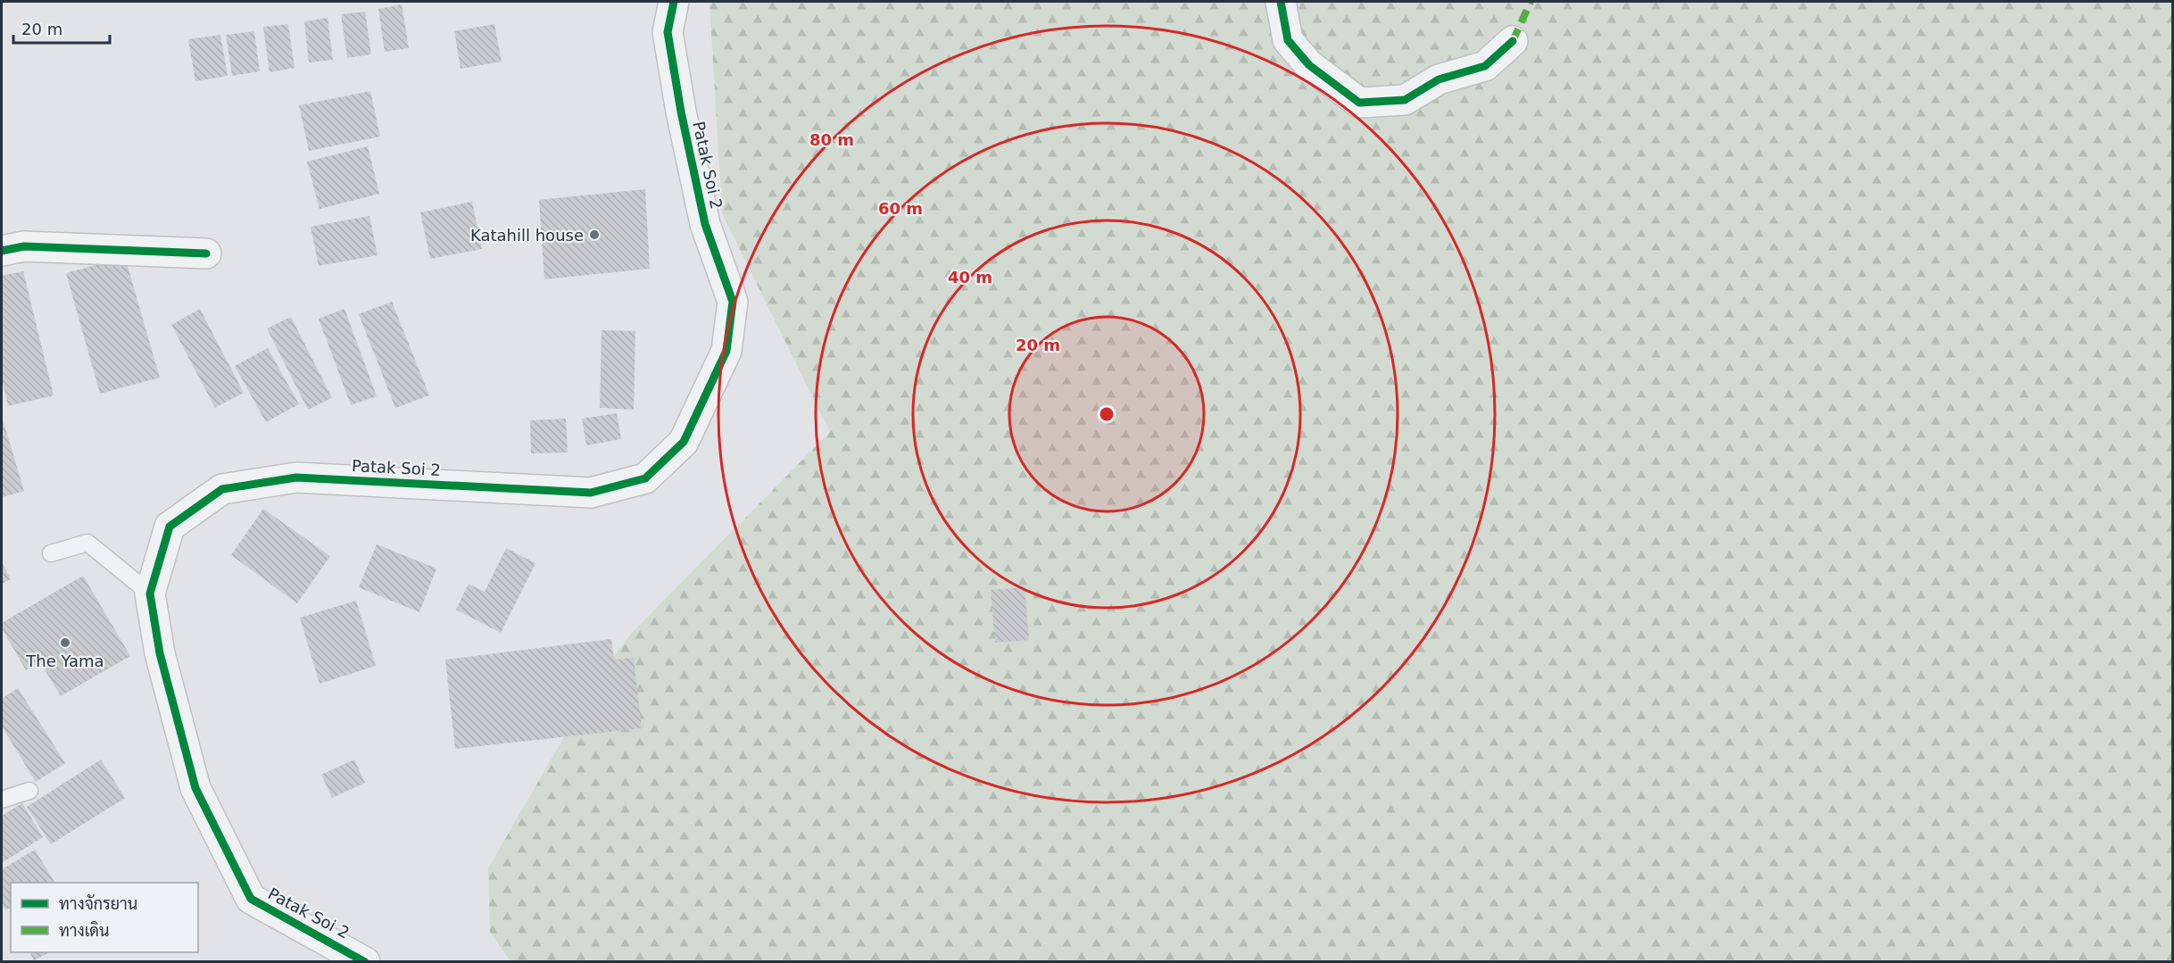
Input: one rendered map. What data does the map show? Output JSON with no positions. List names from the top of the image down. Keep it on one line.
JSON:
{"streets":{"street":["Patak Soi 2"]},"places":["Katahill house","The Yama"],"legend":["ทางจักรยาน","ทางเดิน"],"scale_bar":"20 m","rings":["80 m","60 m","40 m","20 m"]}
